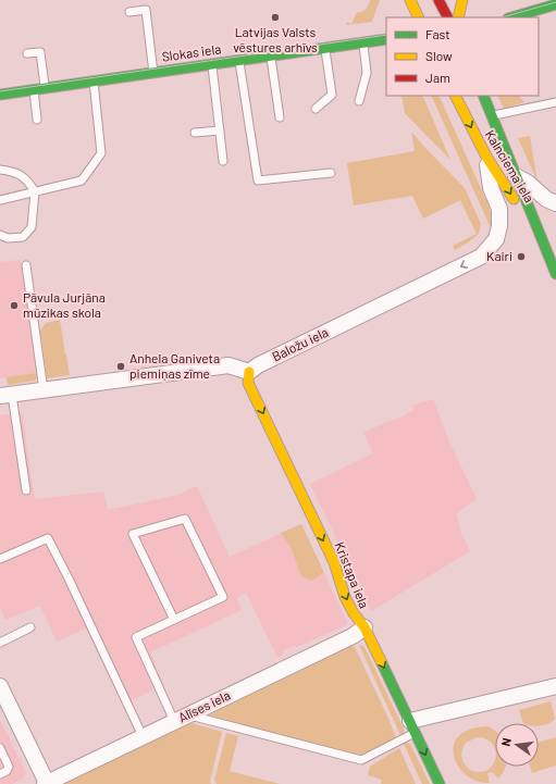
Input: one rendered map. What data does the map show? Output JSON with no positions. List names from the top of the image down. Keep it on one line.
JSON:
{"streets":{"main road":["Slokas iela","Kalnciema iela","Kristapa iela"],"street":["Baložu iela","Alīses iela"]},"crossings":[["Kalnciema iela","Baložu iela"],["Baložu iela","Kristapa iela"],["Kristapa iela","Alīses iela"]],"one_way":["Baložu iela","Kristapa iela"],"places":["Latvijas Valsts vēstures arhīvs","Kairi","Pāvula Jurjāna mūzikas skola","Anhela Ganiveta piemiņas zīme"],"legend":["Fast","Slow","Jam"],"north":"left"}
